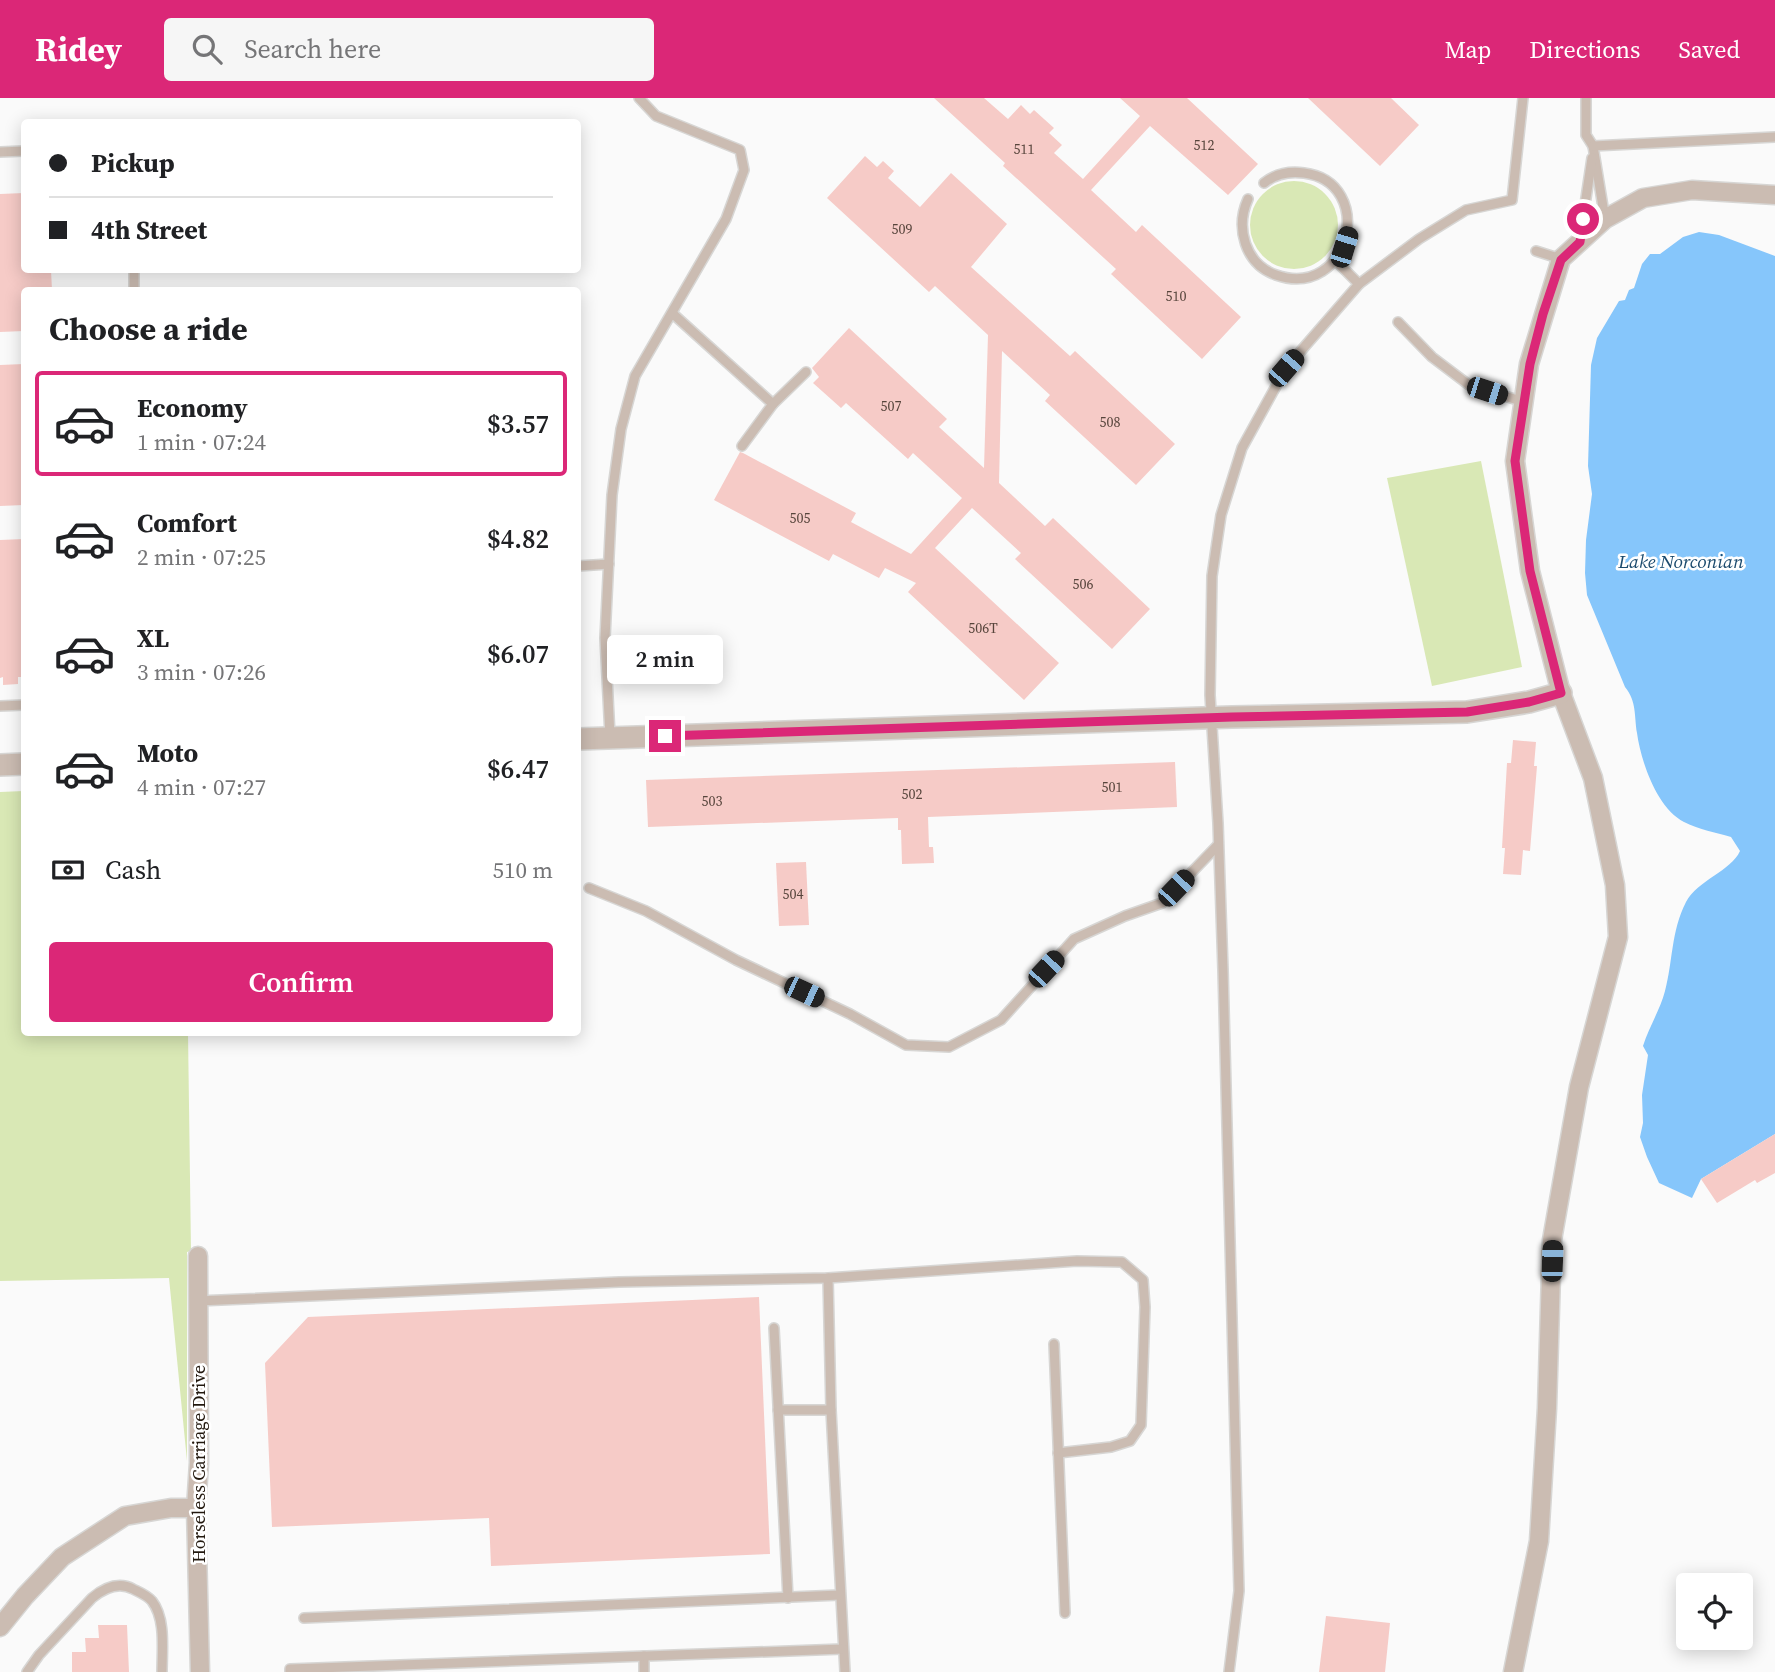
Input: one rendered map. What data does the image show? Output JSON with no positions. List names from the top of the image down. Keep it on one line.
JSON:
{"streets":{"street":["Horseless Carriage Drive"]},"water":["Lake Norconian"],"house_numbers":["512","511","509","510","507","508","505","506","506T","501","502","503","504"],"page":{"header":"Ridey","search":"Search here","nav":["Map","Directions","Saved"],"banner":["Pickup","4th Street"],"heading":"Choose a ride","list":[{"name":"Economy","note":"1 min · 07:24","value":"$3.57"},{"name":"Comfort","note":"2 min · 07:25","value":"$4.82"},{"name":"XL","note":"3 min · 07:26","value":"$6.07"},{"name":"Moto","note":"4 min · 07:27","value":"$6.47"}],"bubble":"2 min","pay":["Cash","510 m"],"buttons":"Confirm"}}
